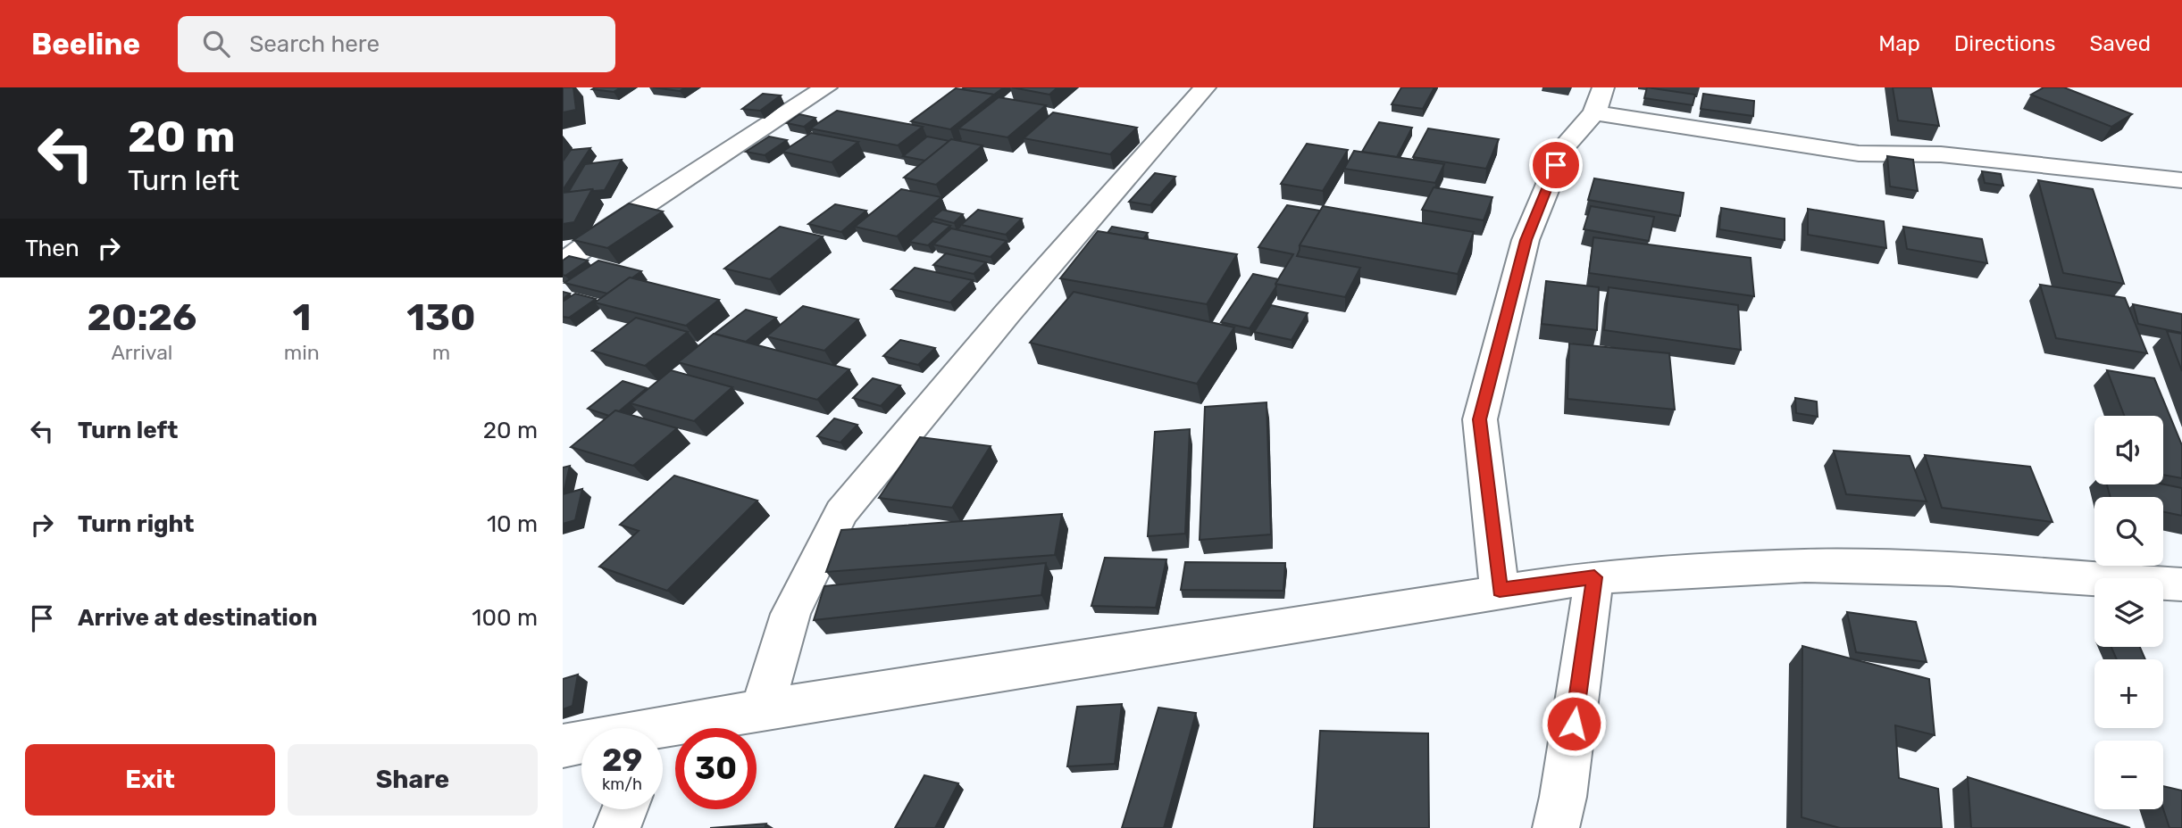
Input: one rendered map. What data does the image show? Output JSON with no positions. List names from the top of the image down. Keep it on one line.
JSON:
{"page":{"header":"Beeline","search":"Search here","nav":["Map","Directions","Saved"],"turn":["20 m","Turn left"],"then":"Then","eta":["20:26","Arrival","1","min","130","m"],"list":[{"name":"Turn left","value":"20 m"},{"name":"Turn right","value":"10 m"},{"name":"Arrive at destination","value":"100 m"}],"map_buttons":["+","−"],"speed":"29 km/h","limit":"30","buttons":["Exit","Share"]}}
